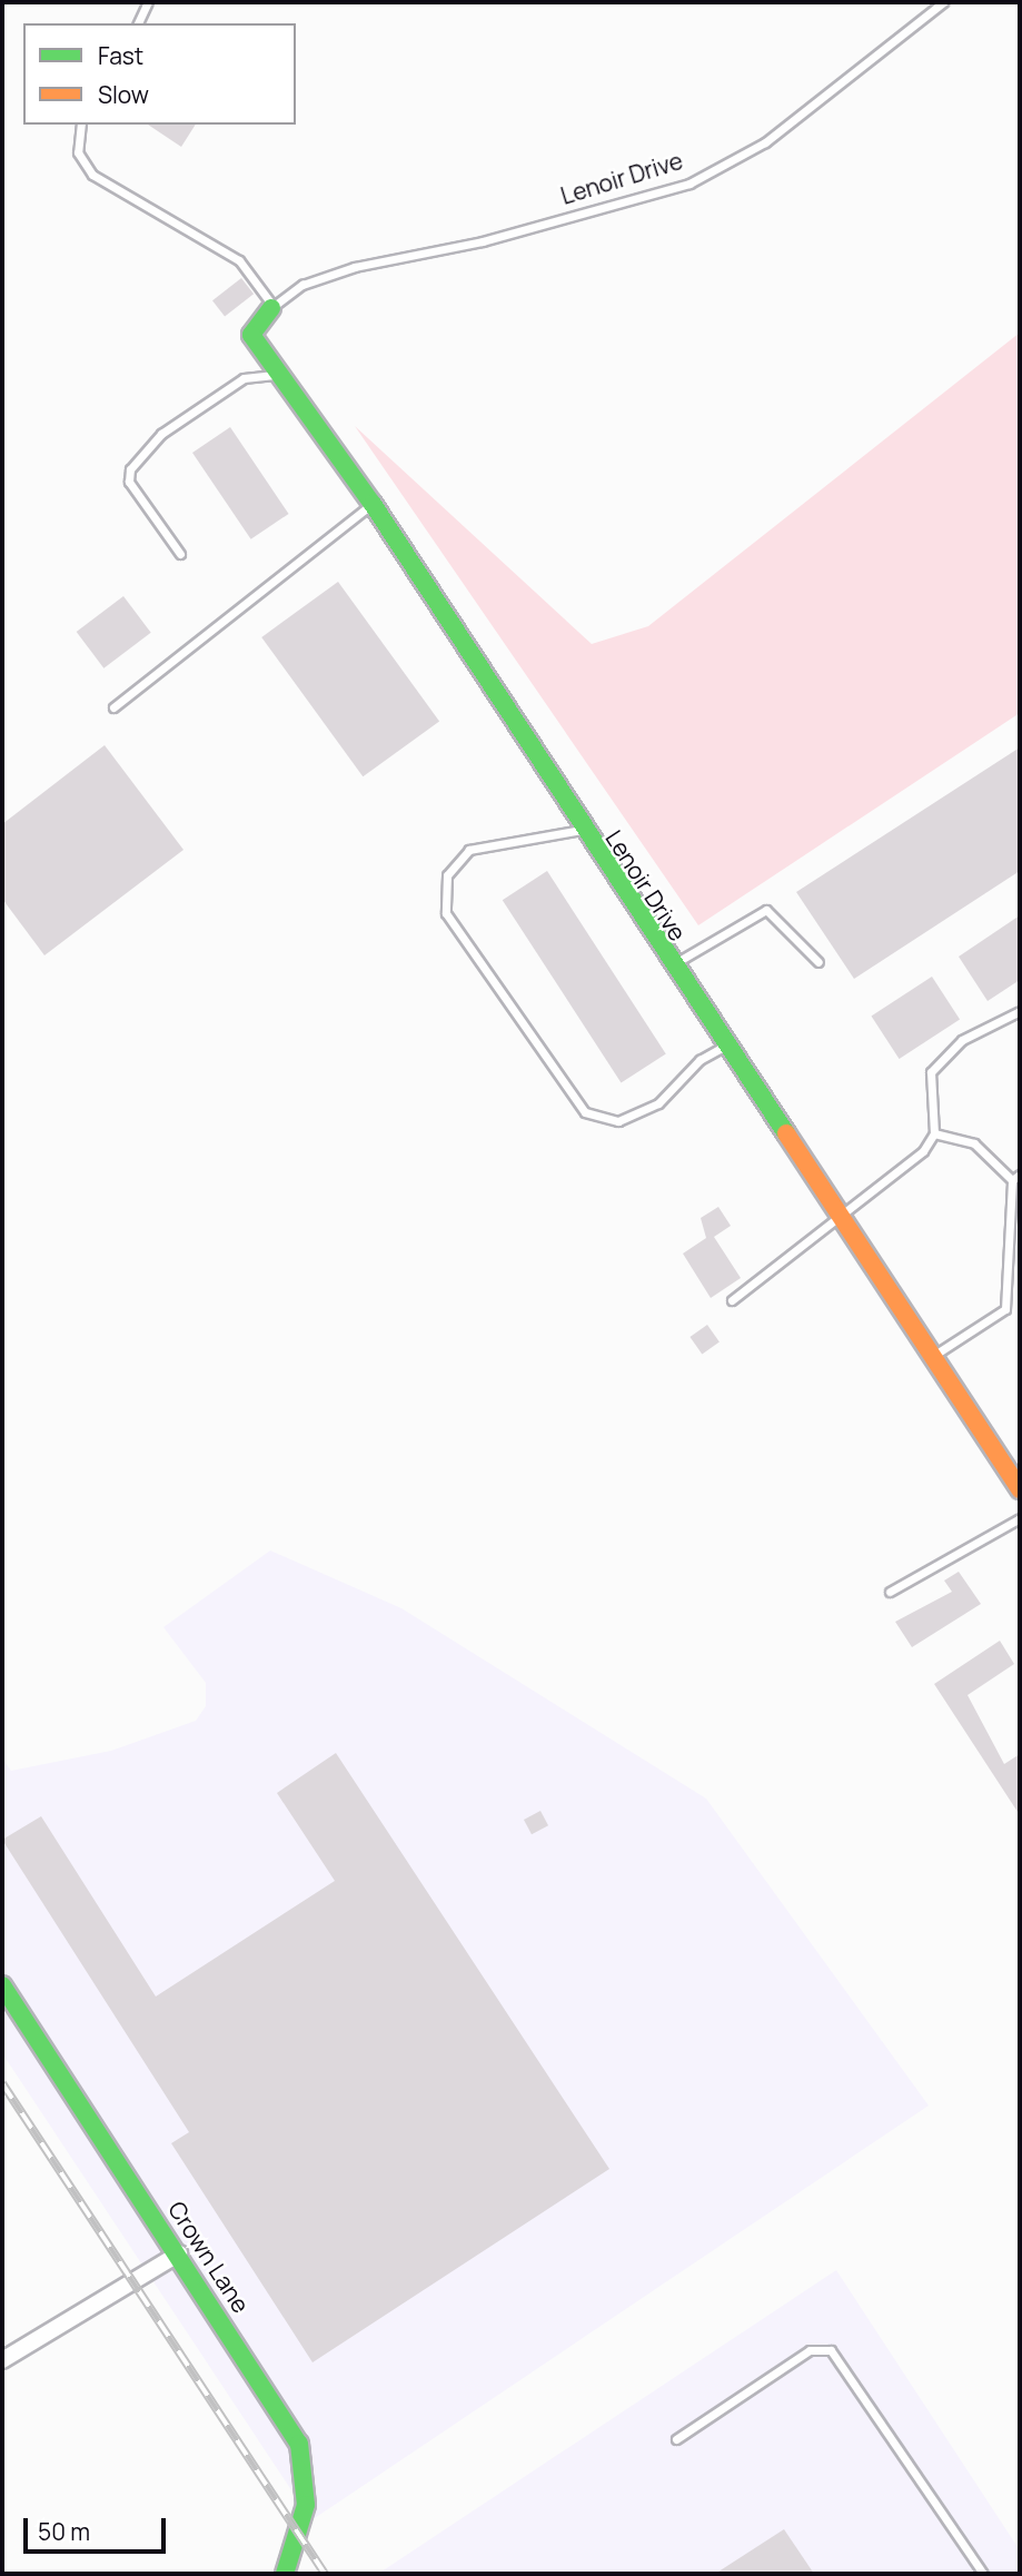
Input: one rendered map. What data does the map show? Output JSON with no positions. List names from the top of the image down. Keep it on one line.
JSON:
{"streets":{"street":["Lenoir Drive","Crown Lane"]},"legend":["Fast","Slow"],"scale_bar":"50 m"}
